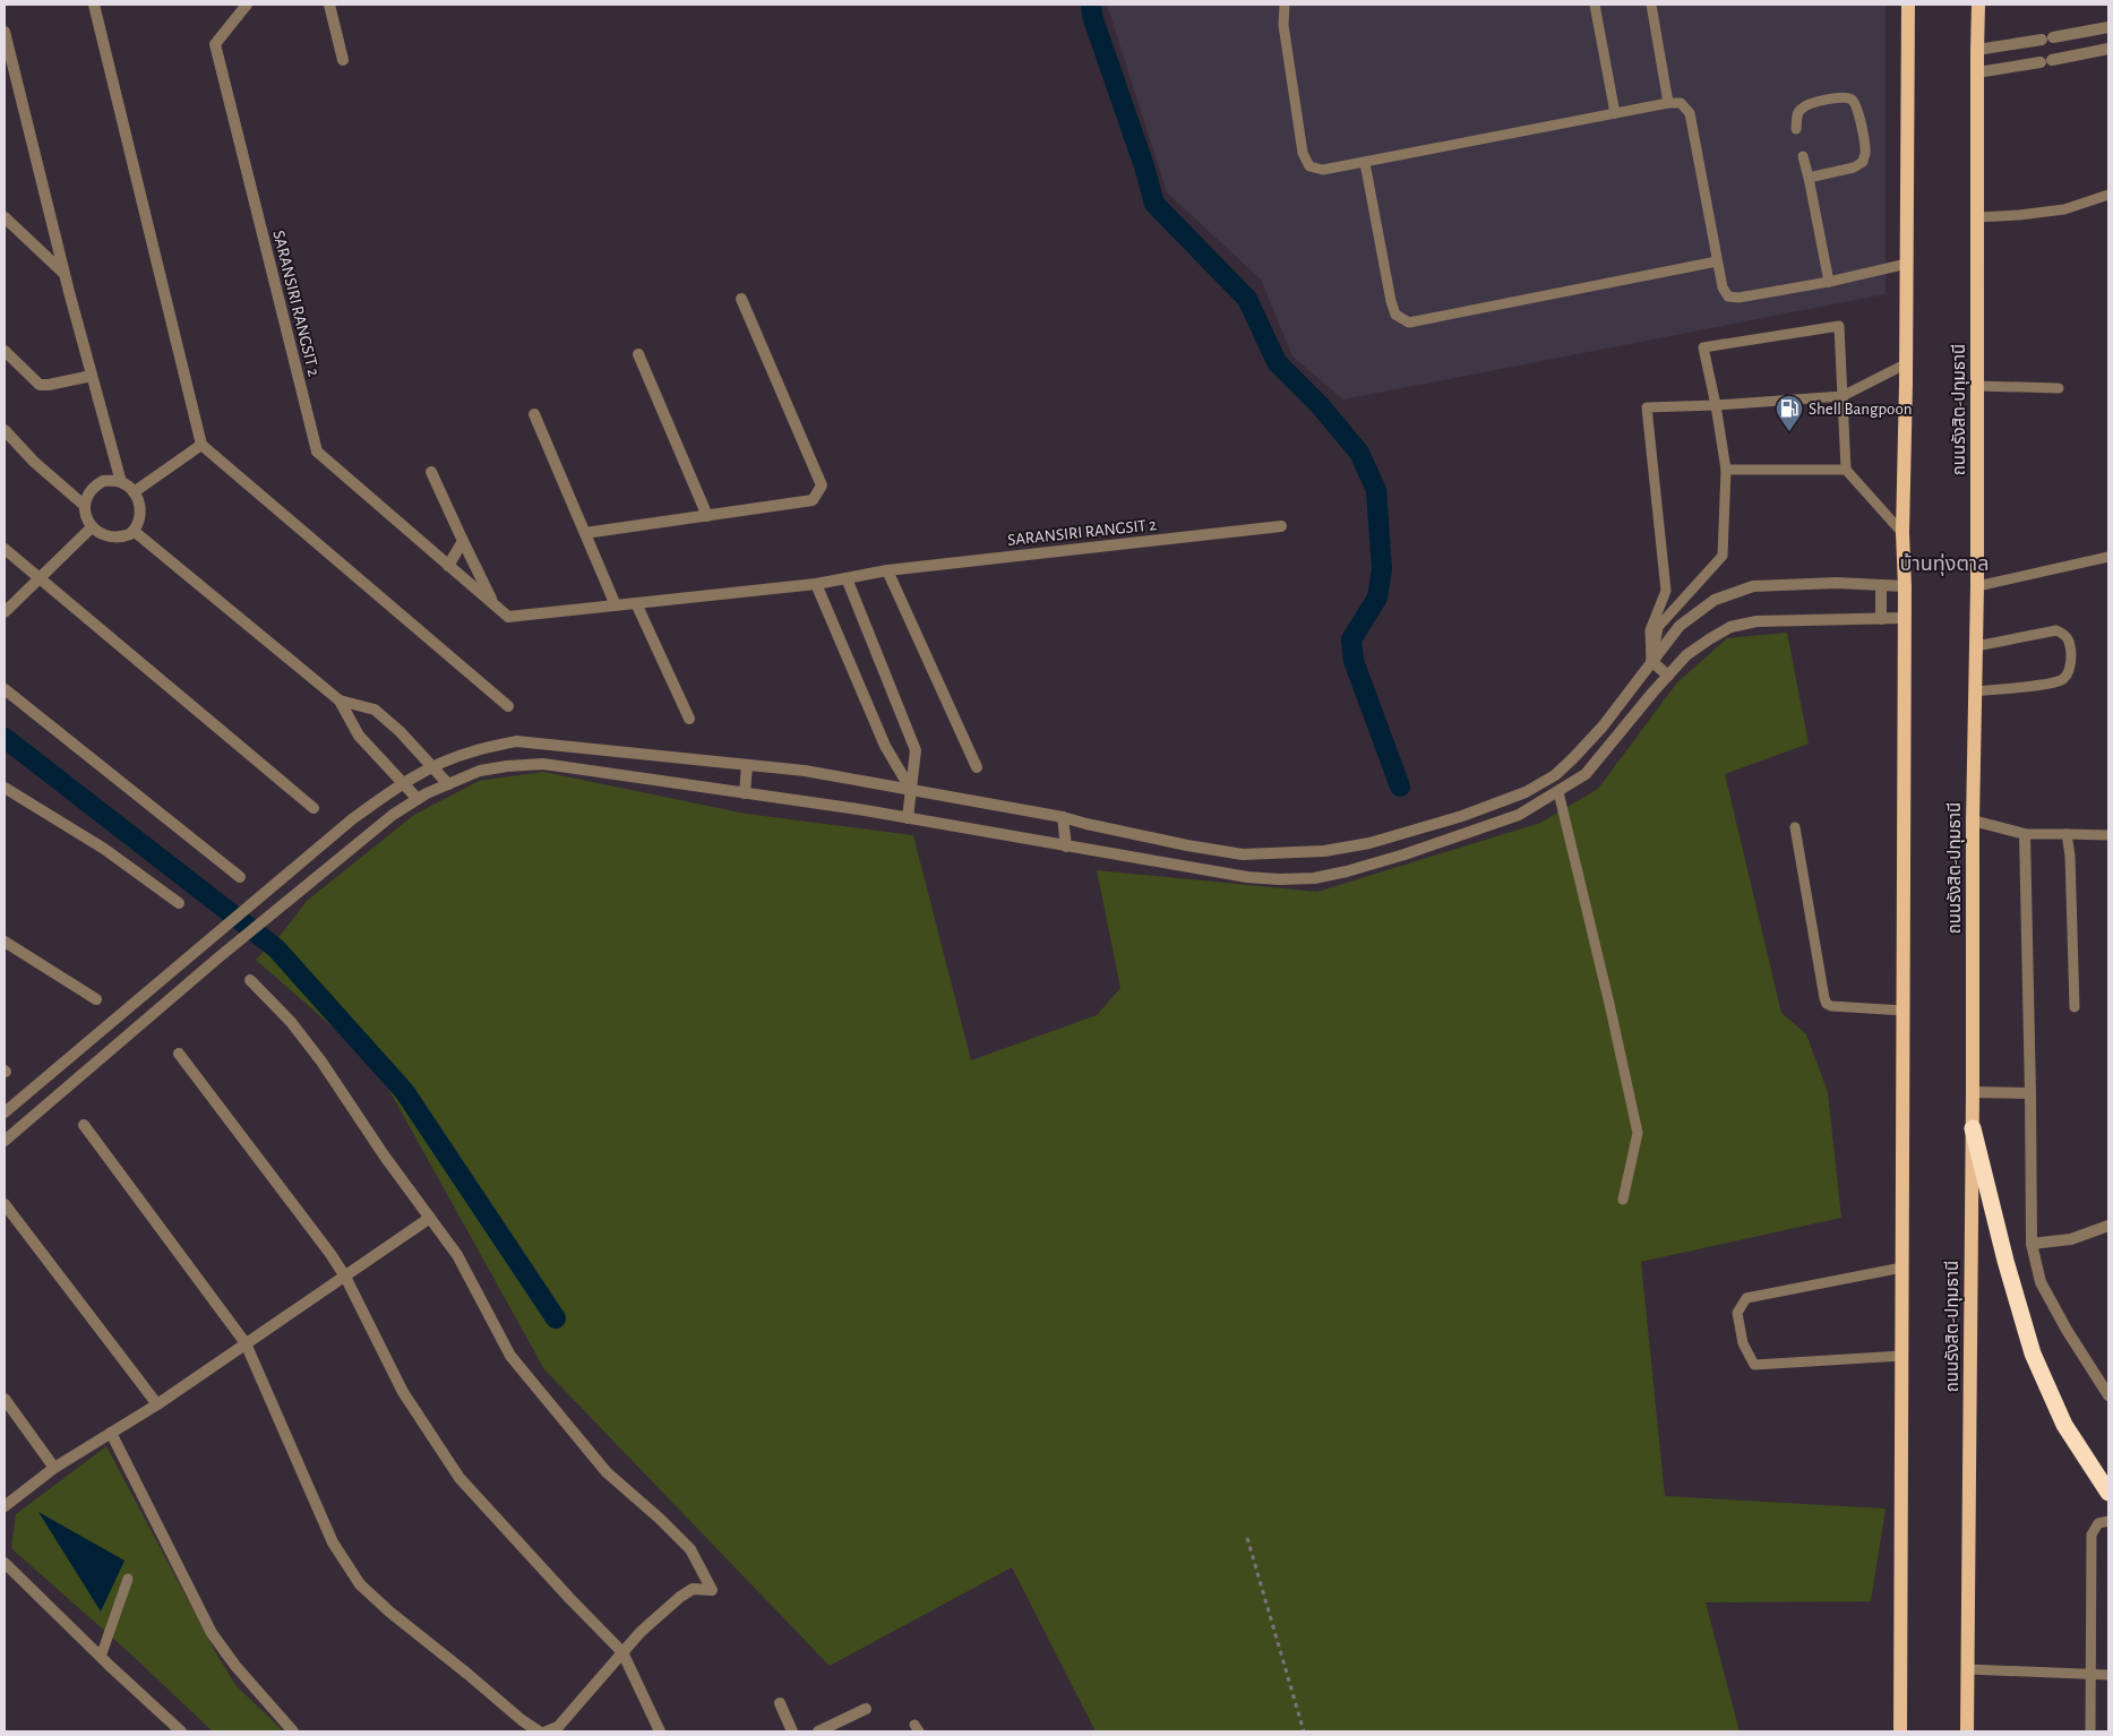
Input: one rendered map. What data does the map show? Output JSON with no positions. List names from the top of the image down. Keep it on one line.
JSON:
{"streets":{"main road":["ถนนรังสิต-ปทุมธานี"],"street":["SARANSIRI RANGSIT 2"]},"districts":["บ้านทุ่งตาล"],"places":{"fuel station":["Shell Bangpoon"]}}
